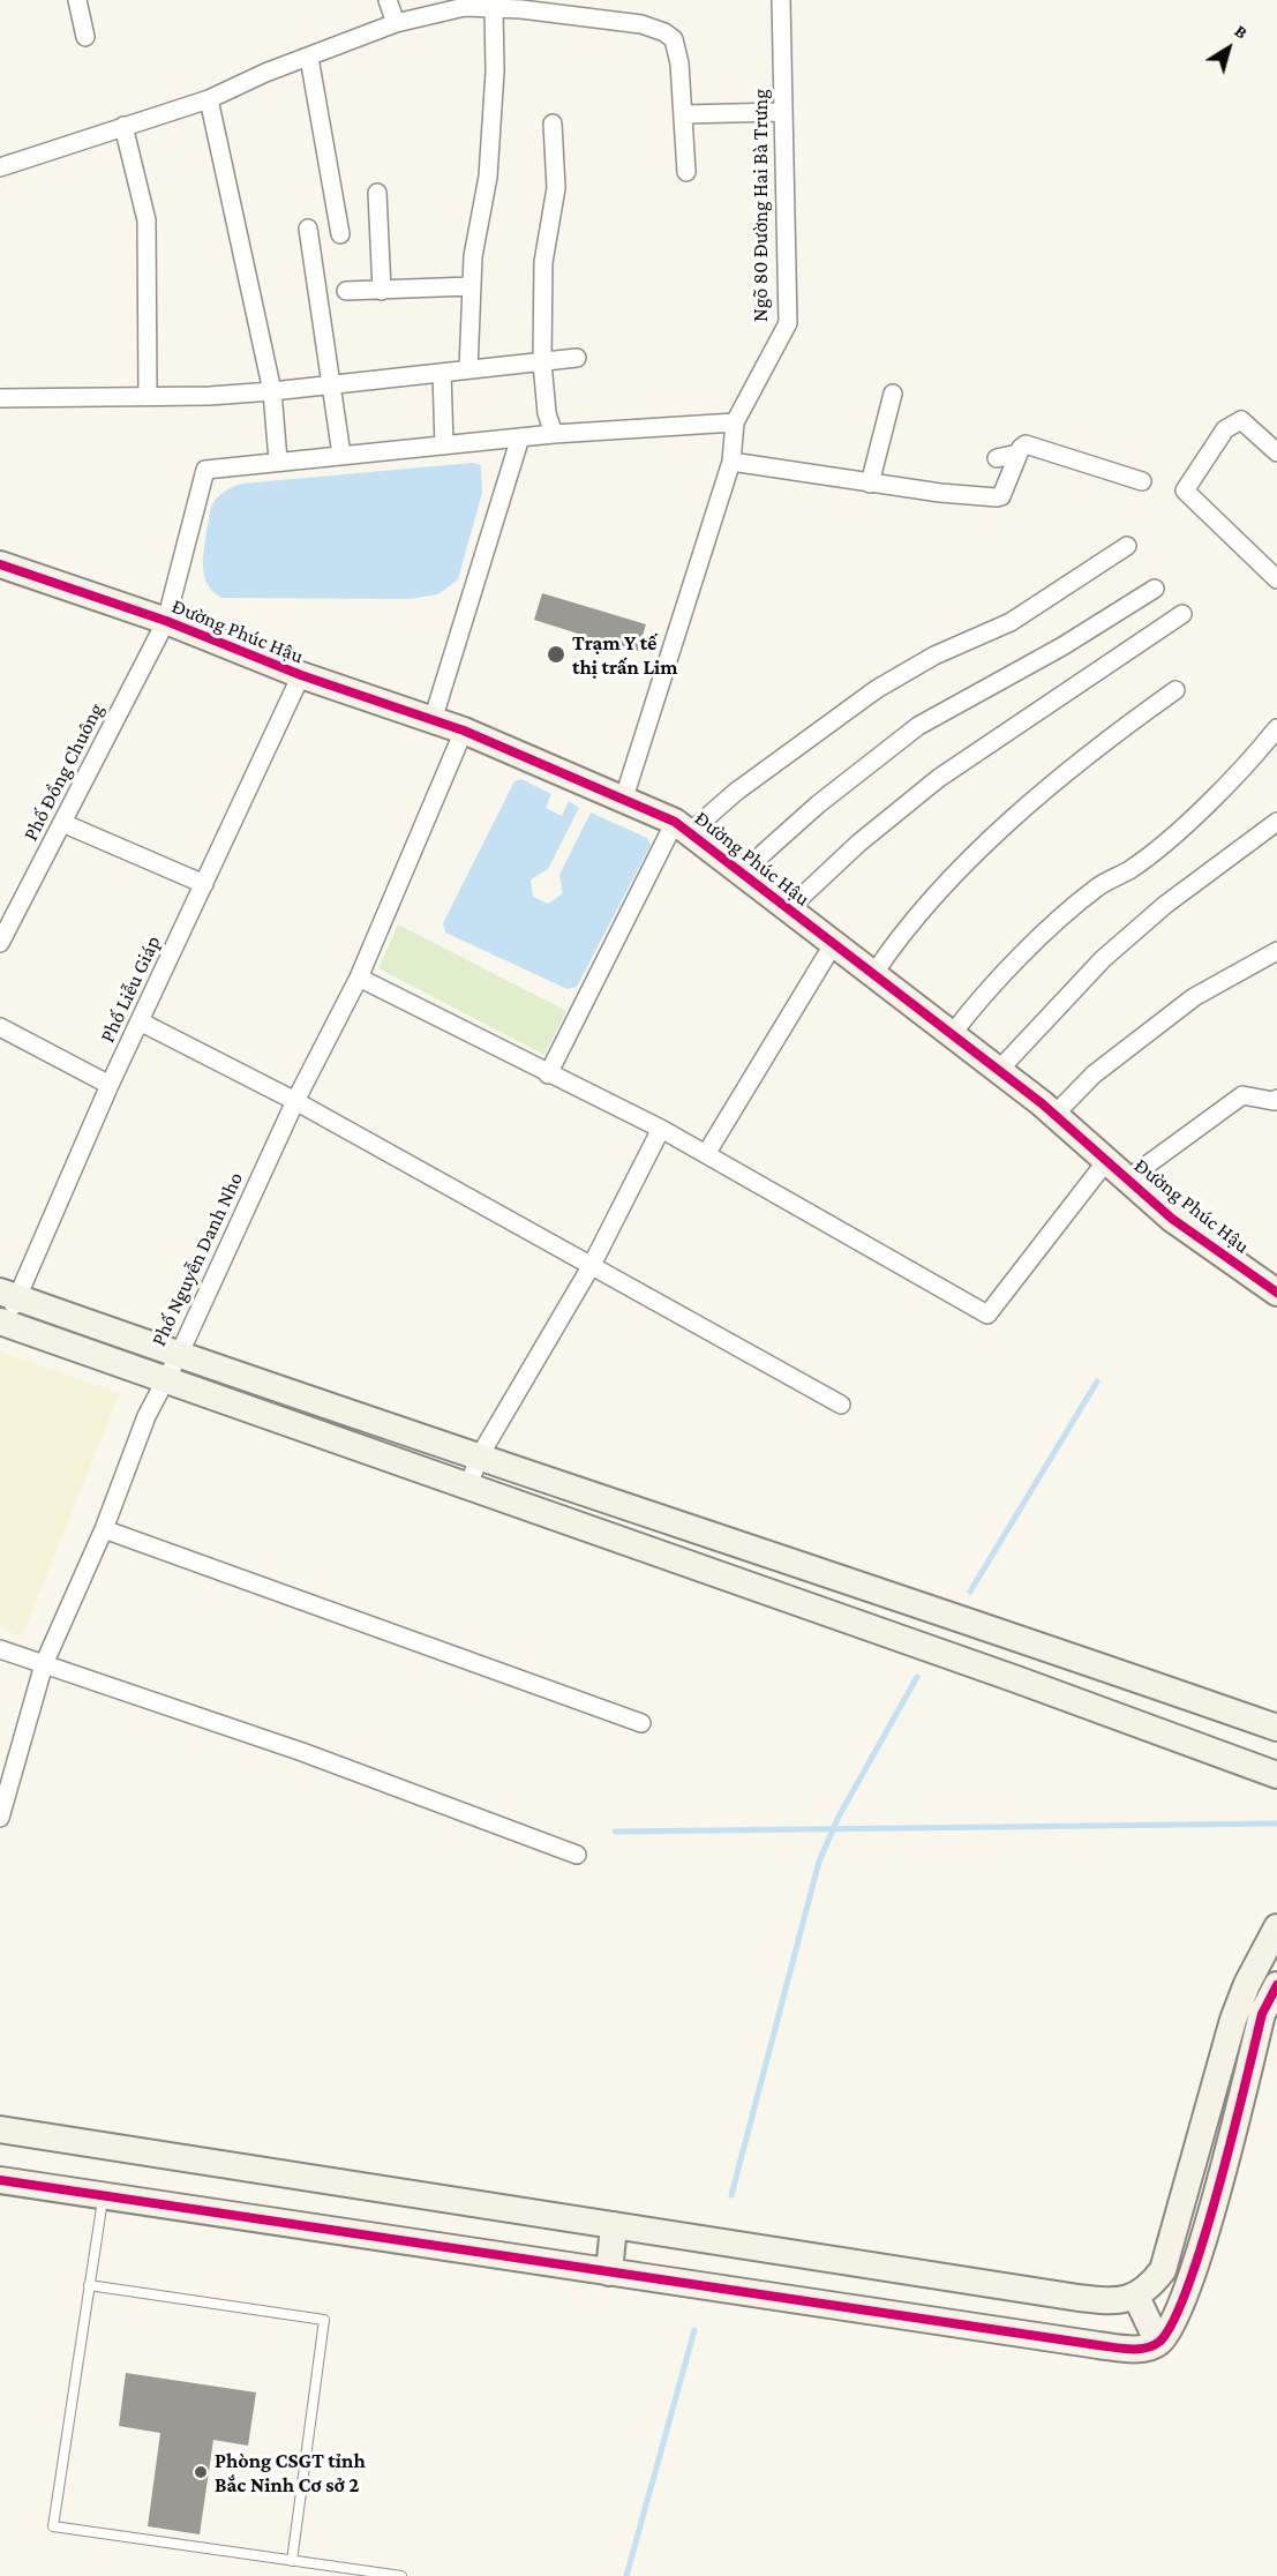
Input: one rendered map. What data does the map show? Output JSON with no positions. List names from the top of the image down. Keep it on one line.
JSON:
{"streets":{"street":["Ngõ 80 Đường Hai Bà Trưng","Đường Phúc Hậu","Phố Đồng Chuông","Phố Liễu Giáp","Phố Nguyễn Danh Nho"]},"crossings":[["Ngõ 80 Đường Hai Bà Trưng","Đường Phúc Hậu"],["Đường Phúc Hậu","Phố Đồng Chuông"],["Đường Phúc Hậu","Phố Liễu Giáp"],["Đường Phúc Hậu","Phố Nguyễn Danh Nho"]],"places":["Trạm Y tế thị trấn Lim","Phòng CSGT tỉnh Bắc Ninh Cơ sở 2"],"north":"top right"}
